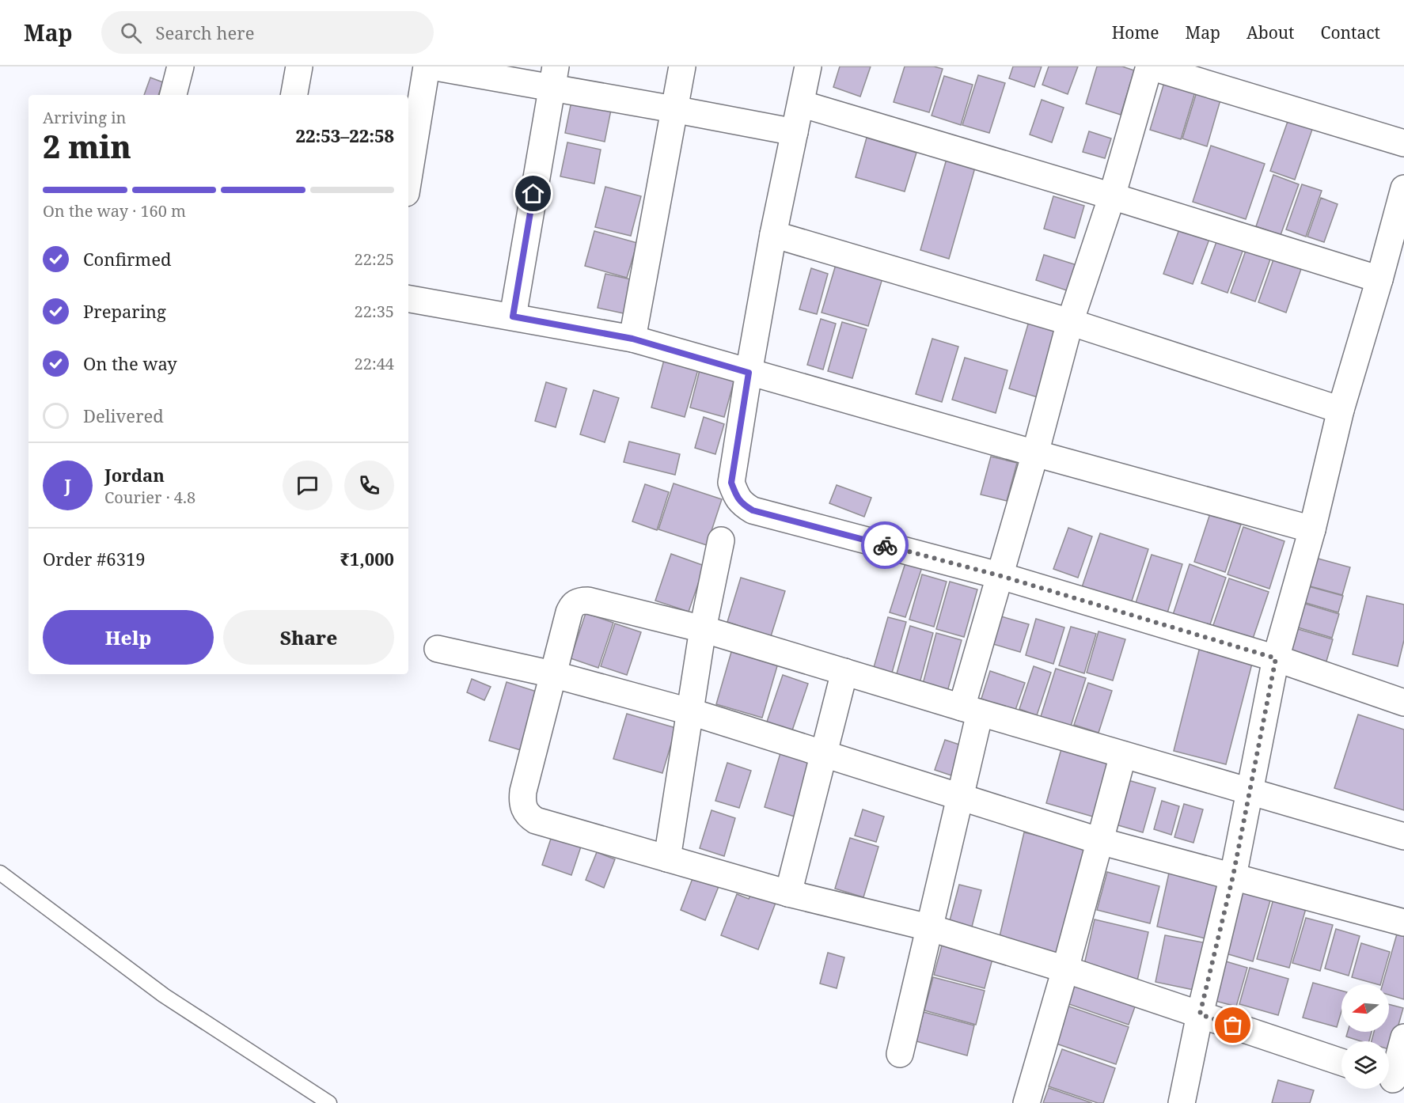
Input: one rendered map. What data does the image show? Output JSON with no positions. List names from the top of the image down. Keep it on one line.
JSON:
{"north":"left","page":{"header":"Map","search":"Search here","nav":["Home","Map","About","Contact"],"heading":["2 min","Arriving in","22:53–22:58"],"panel":["Jordan","Courier · 4.8","Order #6319","₹1,000"],"bar":"On the way · 160 m","list":[["Confirmed","22:25"],["Preparing","22:35"],["On the way","22:44"],"Delivered"],"round":"J","buttons":["Help","Share"]}}
